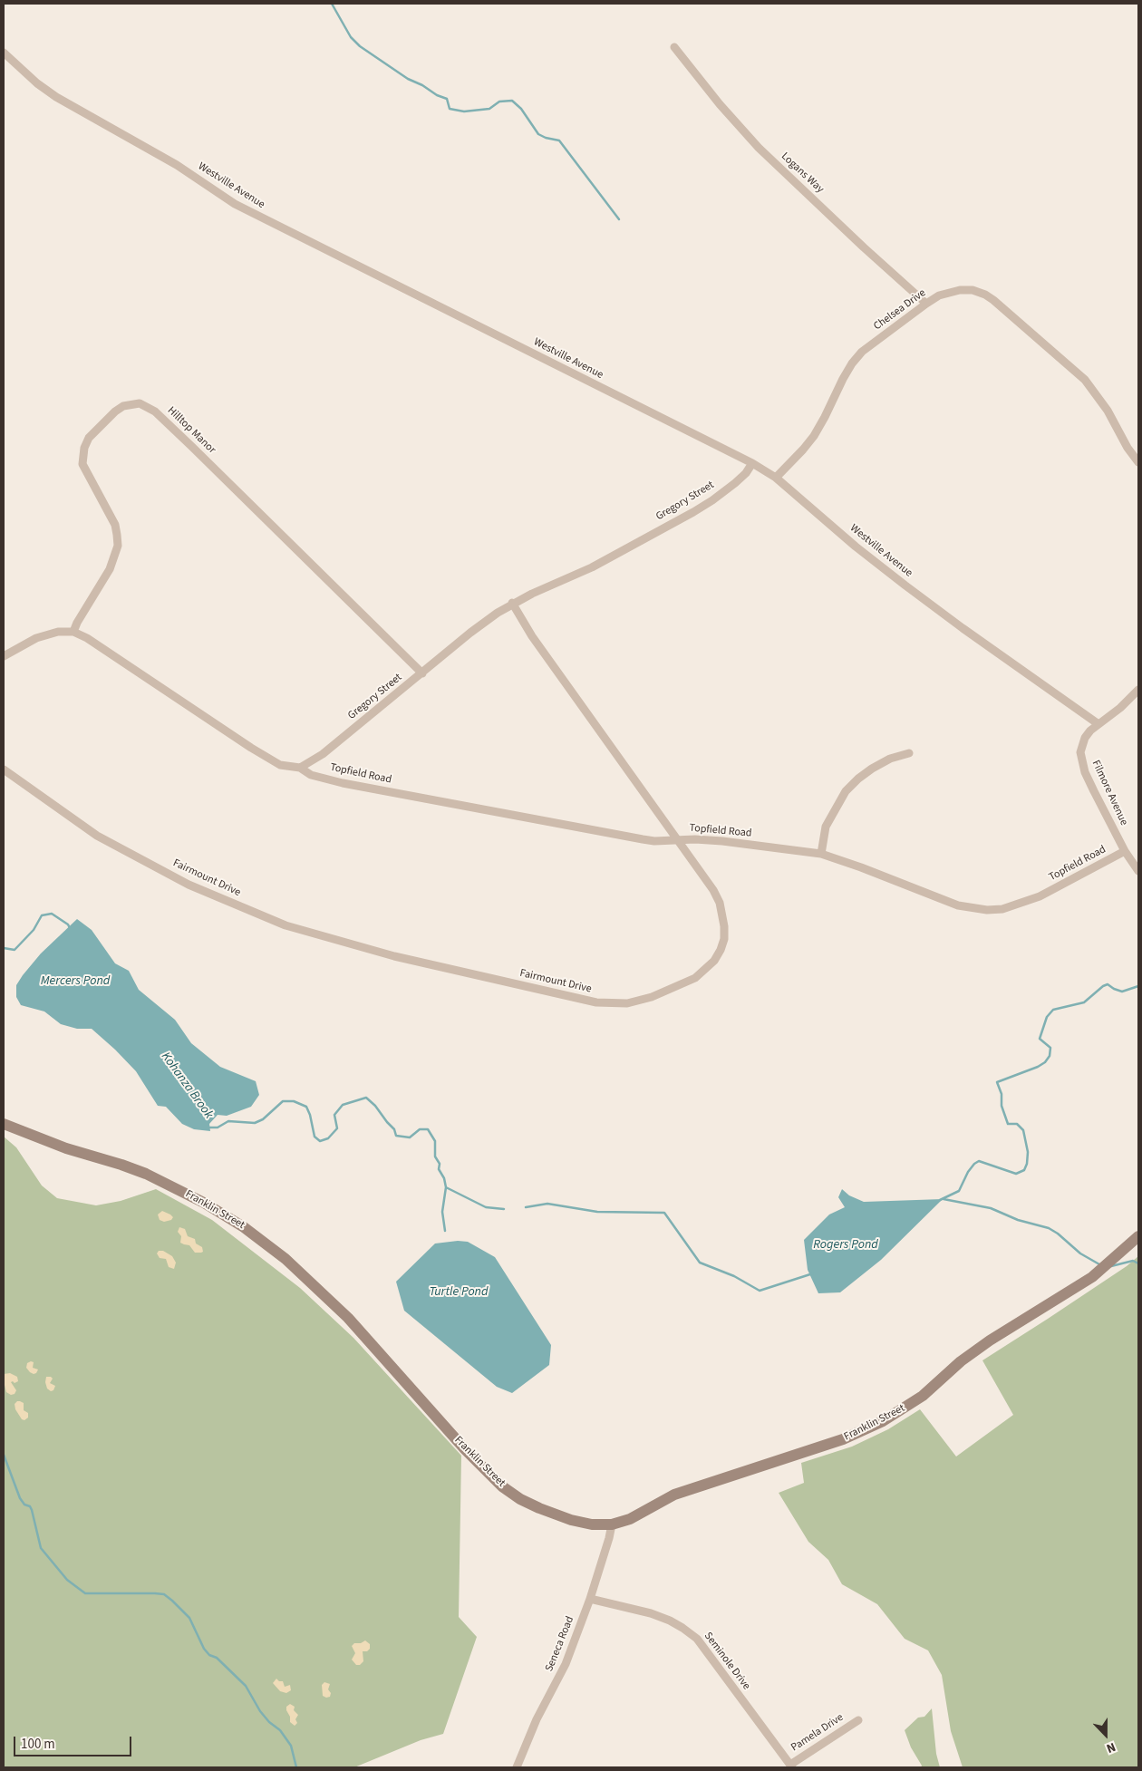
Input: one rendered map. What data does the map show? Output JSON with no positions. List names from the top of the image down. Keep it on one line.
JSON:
{"streets":{"main road":["Franklin Street"],"street":["Logans Way","Westville Avenue","Chelsea Drive","Hilltop Manor","Gregory Street","Topfield Road","Filmore Avenue","Fairmount Drive","Seneca Road","Seminole Drive","Pamela Drive"]},"crossings":[["Logans Way","Chelsea Drive"],["Westville Avenue","Chelsea Drive"],["Westville Avenue","Gregory Street"],["Westville Avenue","Filmore Avenue"],["Hilltop Manor","Gregory Street"],["Gregory Street","Topfield Road"],["Gregory Street","Fairmount Drive"],["Topfield Road","Filmore Avenue"],["Topfield Road","Fairmount Drive"],["Franklin Street","Seneca Road"],["Seneca Road","Seminole Drive"],["Seminole Drive","Pamela Drive"]],"water":["Mercers Pond","Kohanza Brook","Rogers Pond","Turtle Pond"],"scale_bar":"100 m","north":"bottom"}
